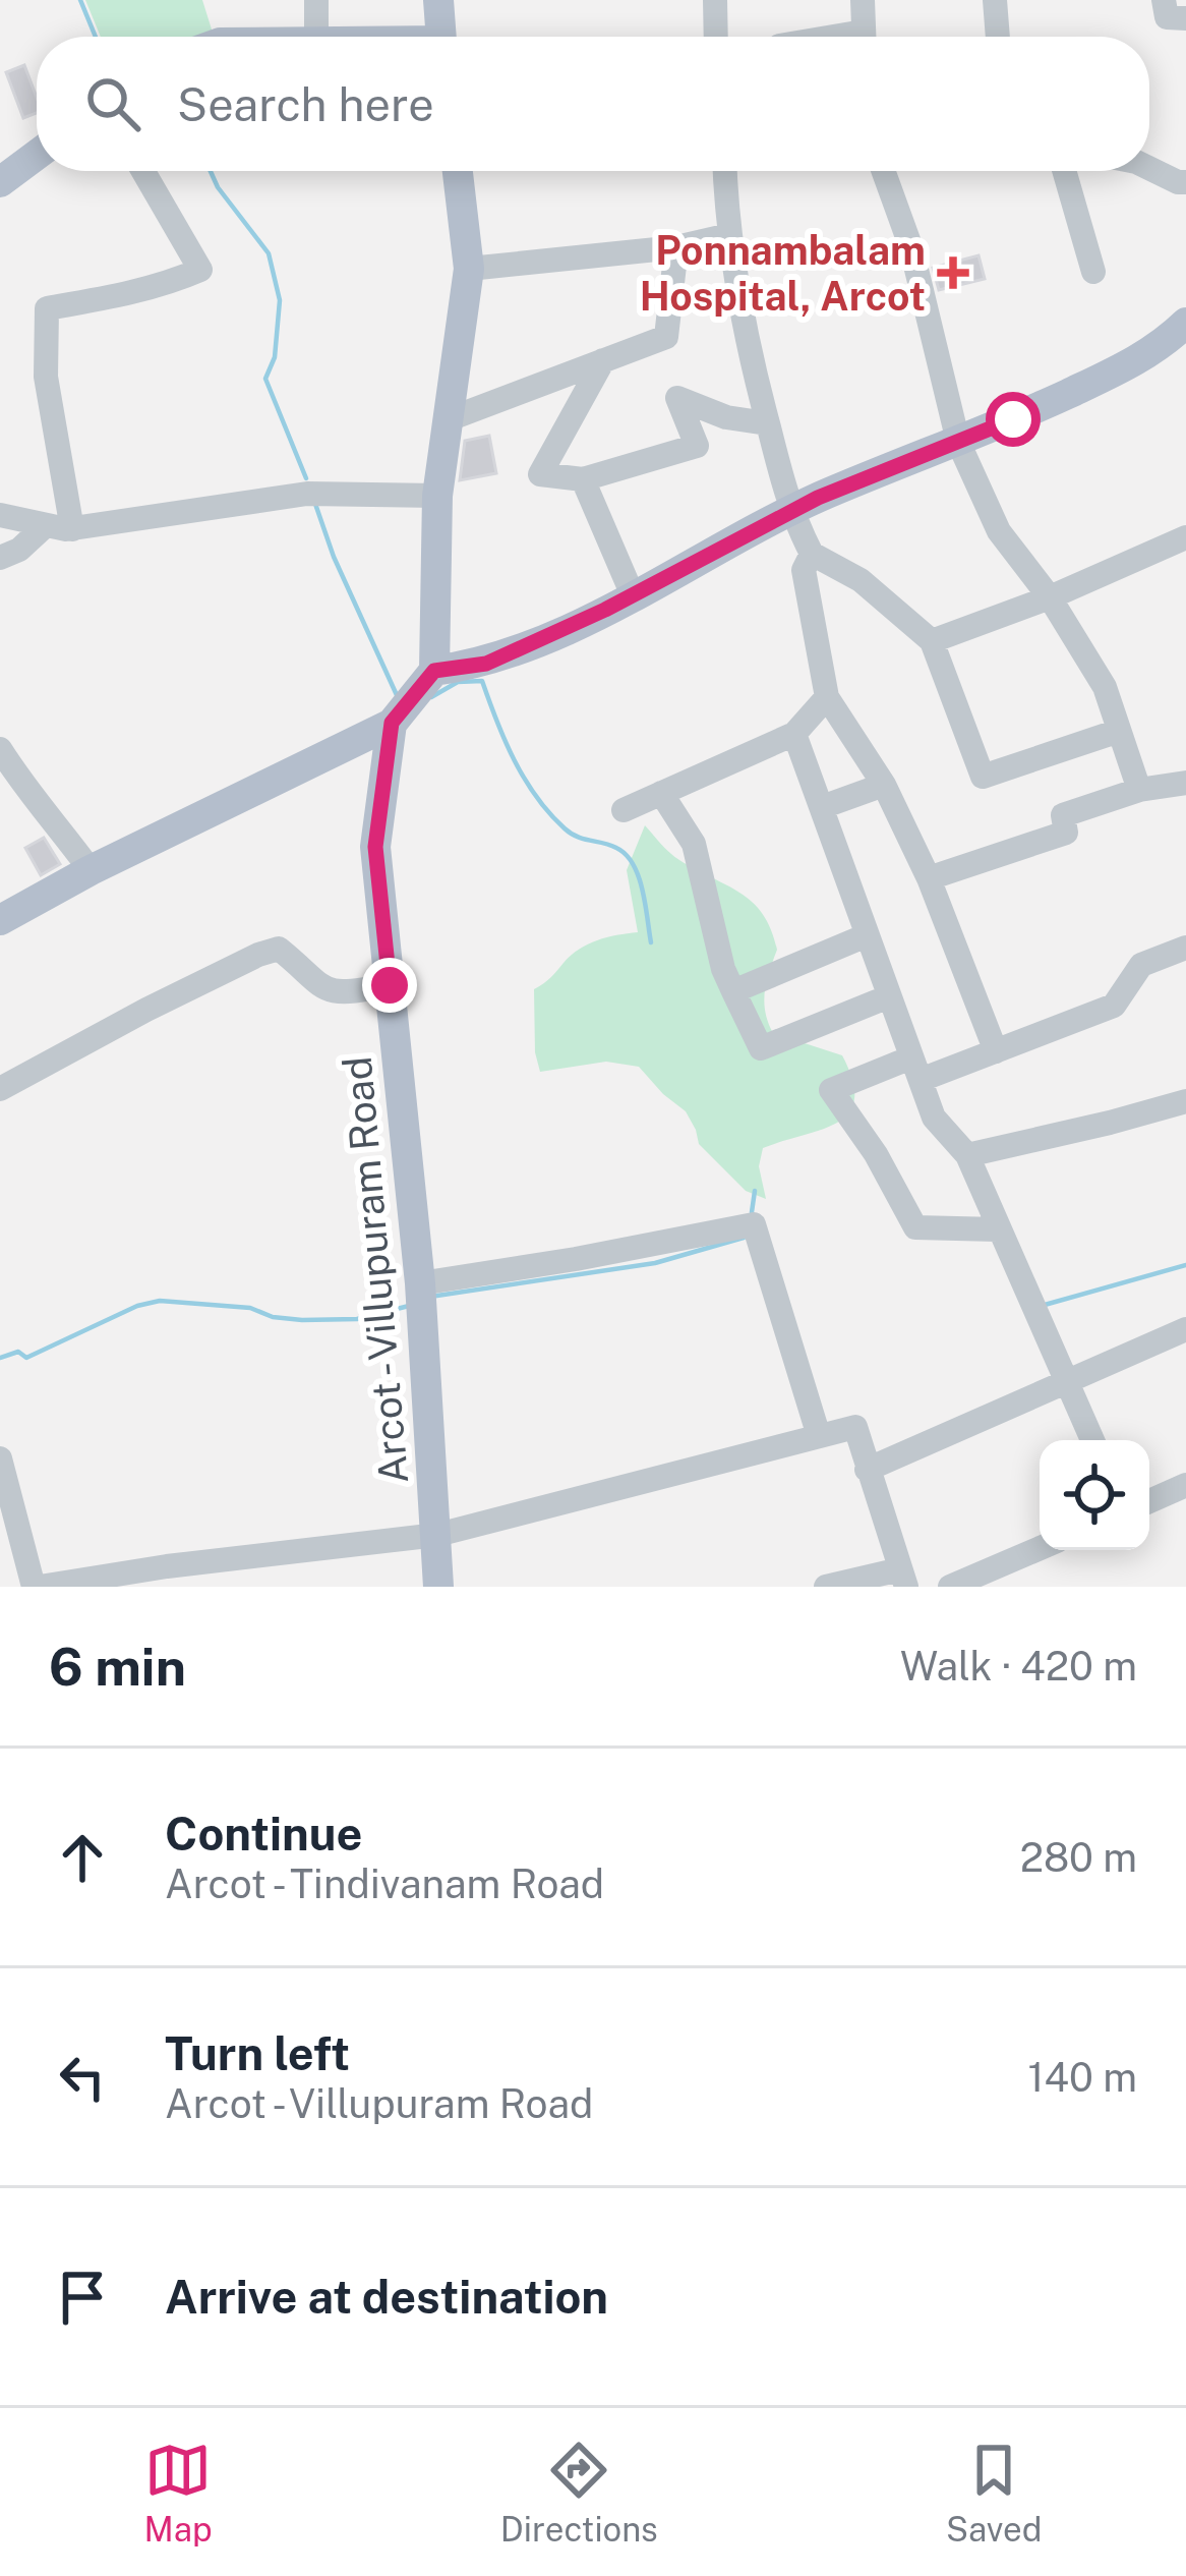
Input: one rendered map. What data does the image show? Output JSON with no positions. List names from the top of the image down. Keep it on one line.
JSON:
{"streets":{"main road":["Arcot - Villupuram Road"]},"places":{"health":["Ponnambalam Hospital, Arcot"]},"page":{"search":"Search here","heading":["6 min","Walk · 420 m"],"list":[["Continue","Arcot - Tindivanam Road","280 m"],["Turn left","Arcot - Villupuram Road","140 m"],"Arrive at destination"],"nav":["Map","Directions","Saved"]}}
